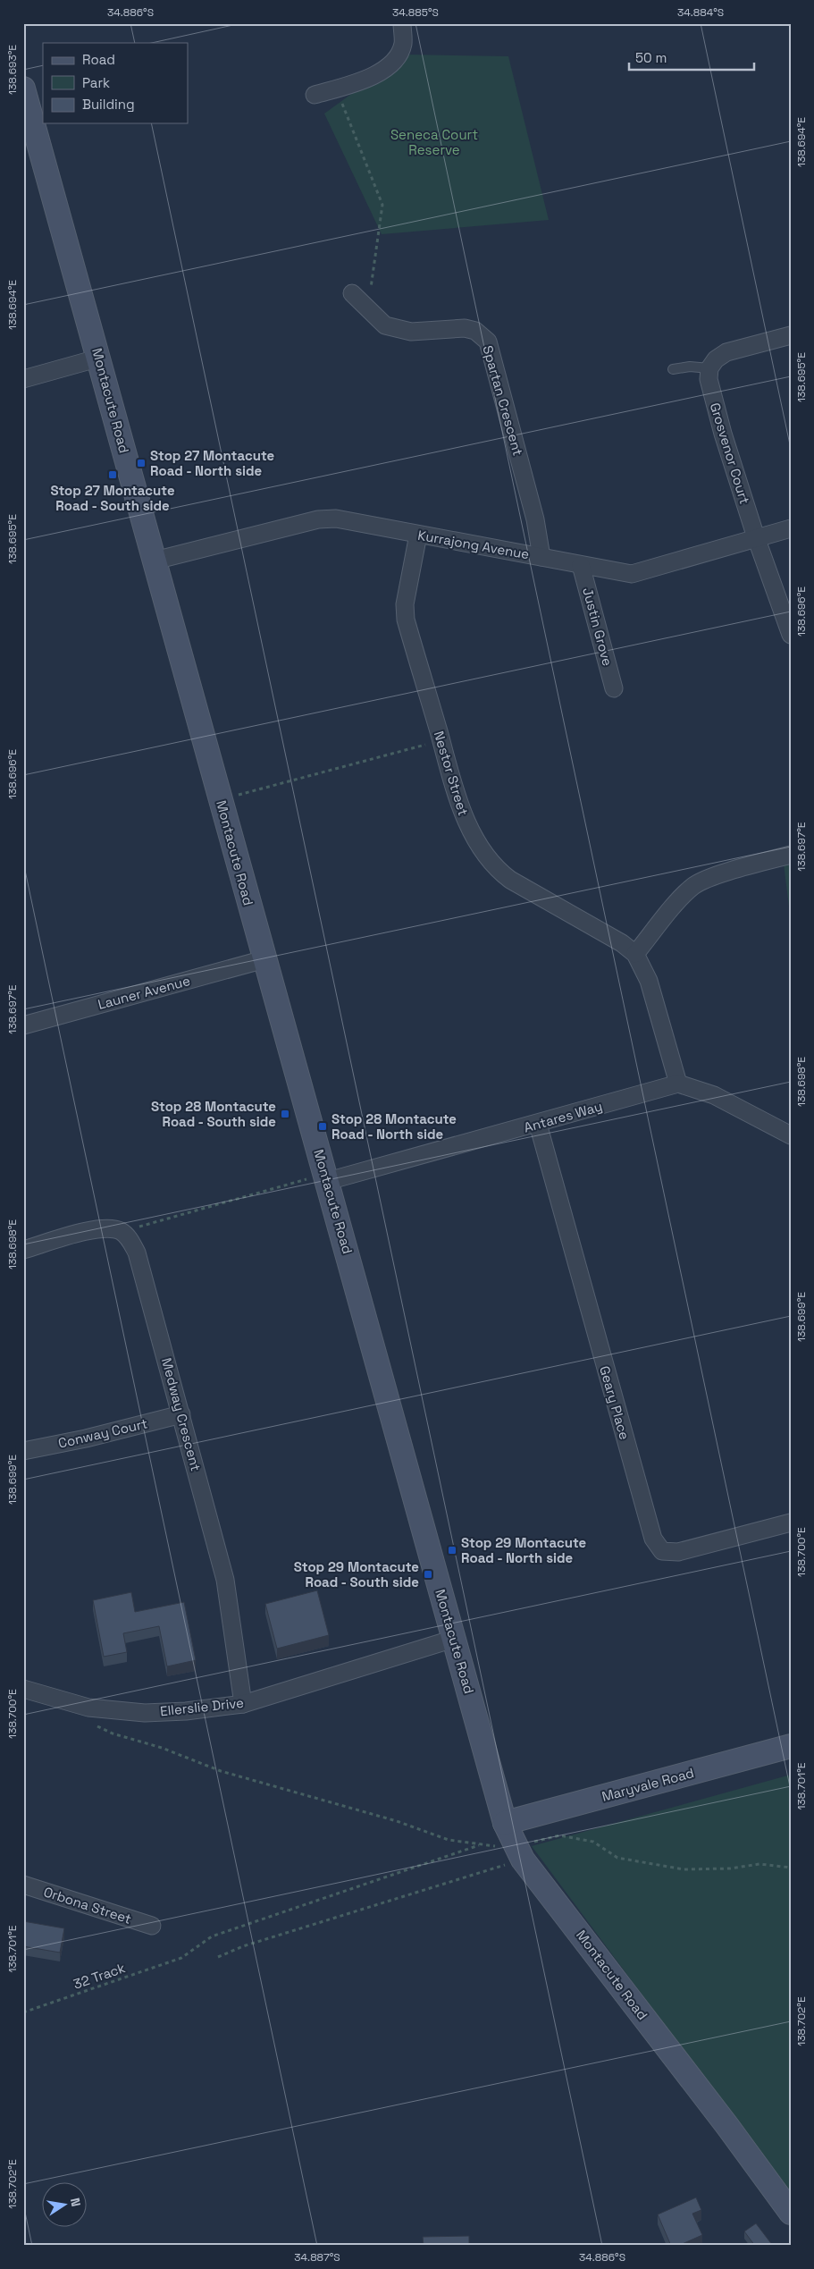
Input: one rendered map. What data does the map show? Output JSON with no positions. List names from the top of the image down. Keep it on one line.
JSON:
{"streets":{"main road":["Montacute Road","Maryvale Road"],"street":["Spartan Crescent","Grosvenor Court","Kurrajong Avenue","Justin Grove","Nestor Street","Launer Avenue","Antares Way","Geary Place","Medway Crescent","Conway Court","Ellerslie Drive","Orbona Street"],"path":["32 Track"]},"crossings":[["Montacute Road","Kurrajong Avenue"],["Montacute Road","Launer Avenue"],["Montacute Road","Antares Way"],["Montacute Road","Ellerslie Drive"],["Montacute Road","Maryvale Road"],["Spartan Crescent","Kurrajong Avenue"],["Grosvenor Court","Kurrajong Avenue"],["Kurrajong Avenue","Justin Grove"],["Kurrajong Avenue","Nestor Street"],["Nestor Street","Antares Way"],["Antares Way","Geary Place"],["Medway Crescent","Conway Court"],["Medway Crescent","Ellerslie Drive"]],"parks":["Seneca Court Reserve"],"places":{"transit":["Stop 27 Montacute Road - North side","Stop 27 Montacute Road - South side","Stop 28 Montacute Road - South side","Stop 28 Montacute Road - North side","Stop 29 Montacute Road - North side","Stop 29 Montacute Road - South side"]},"legend":["Road","Park","Building"],"scale_bar":"50 m","north":"right","coordinates":["34.886°S","34.885°S","34.884°S","138.693°E","138.694°E","138.695°E","138.696°E","138.697°E","138.698°E","138.699°E","138.700°E","138.701°E","138.702°E","34.887°S"]}
